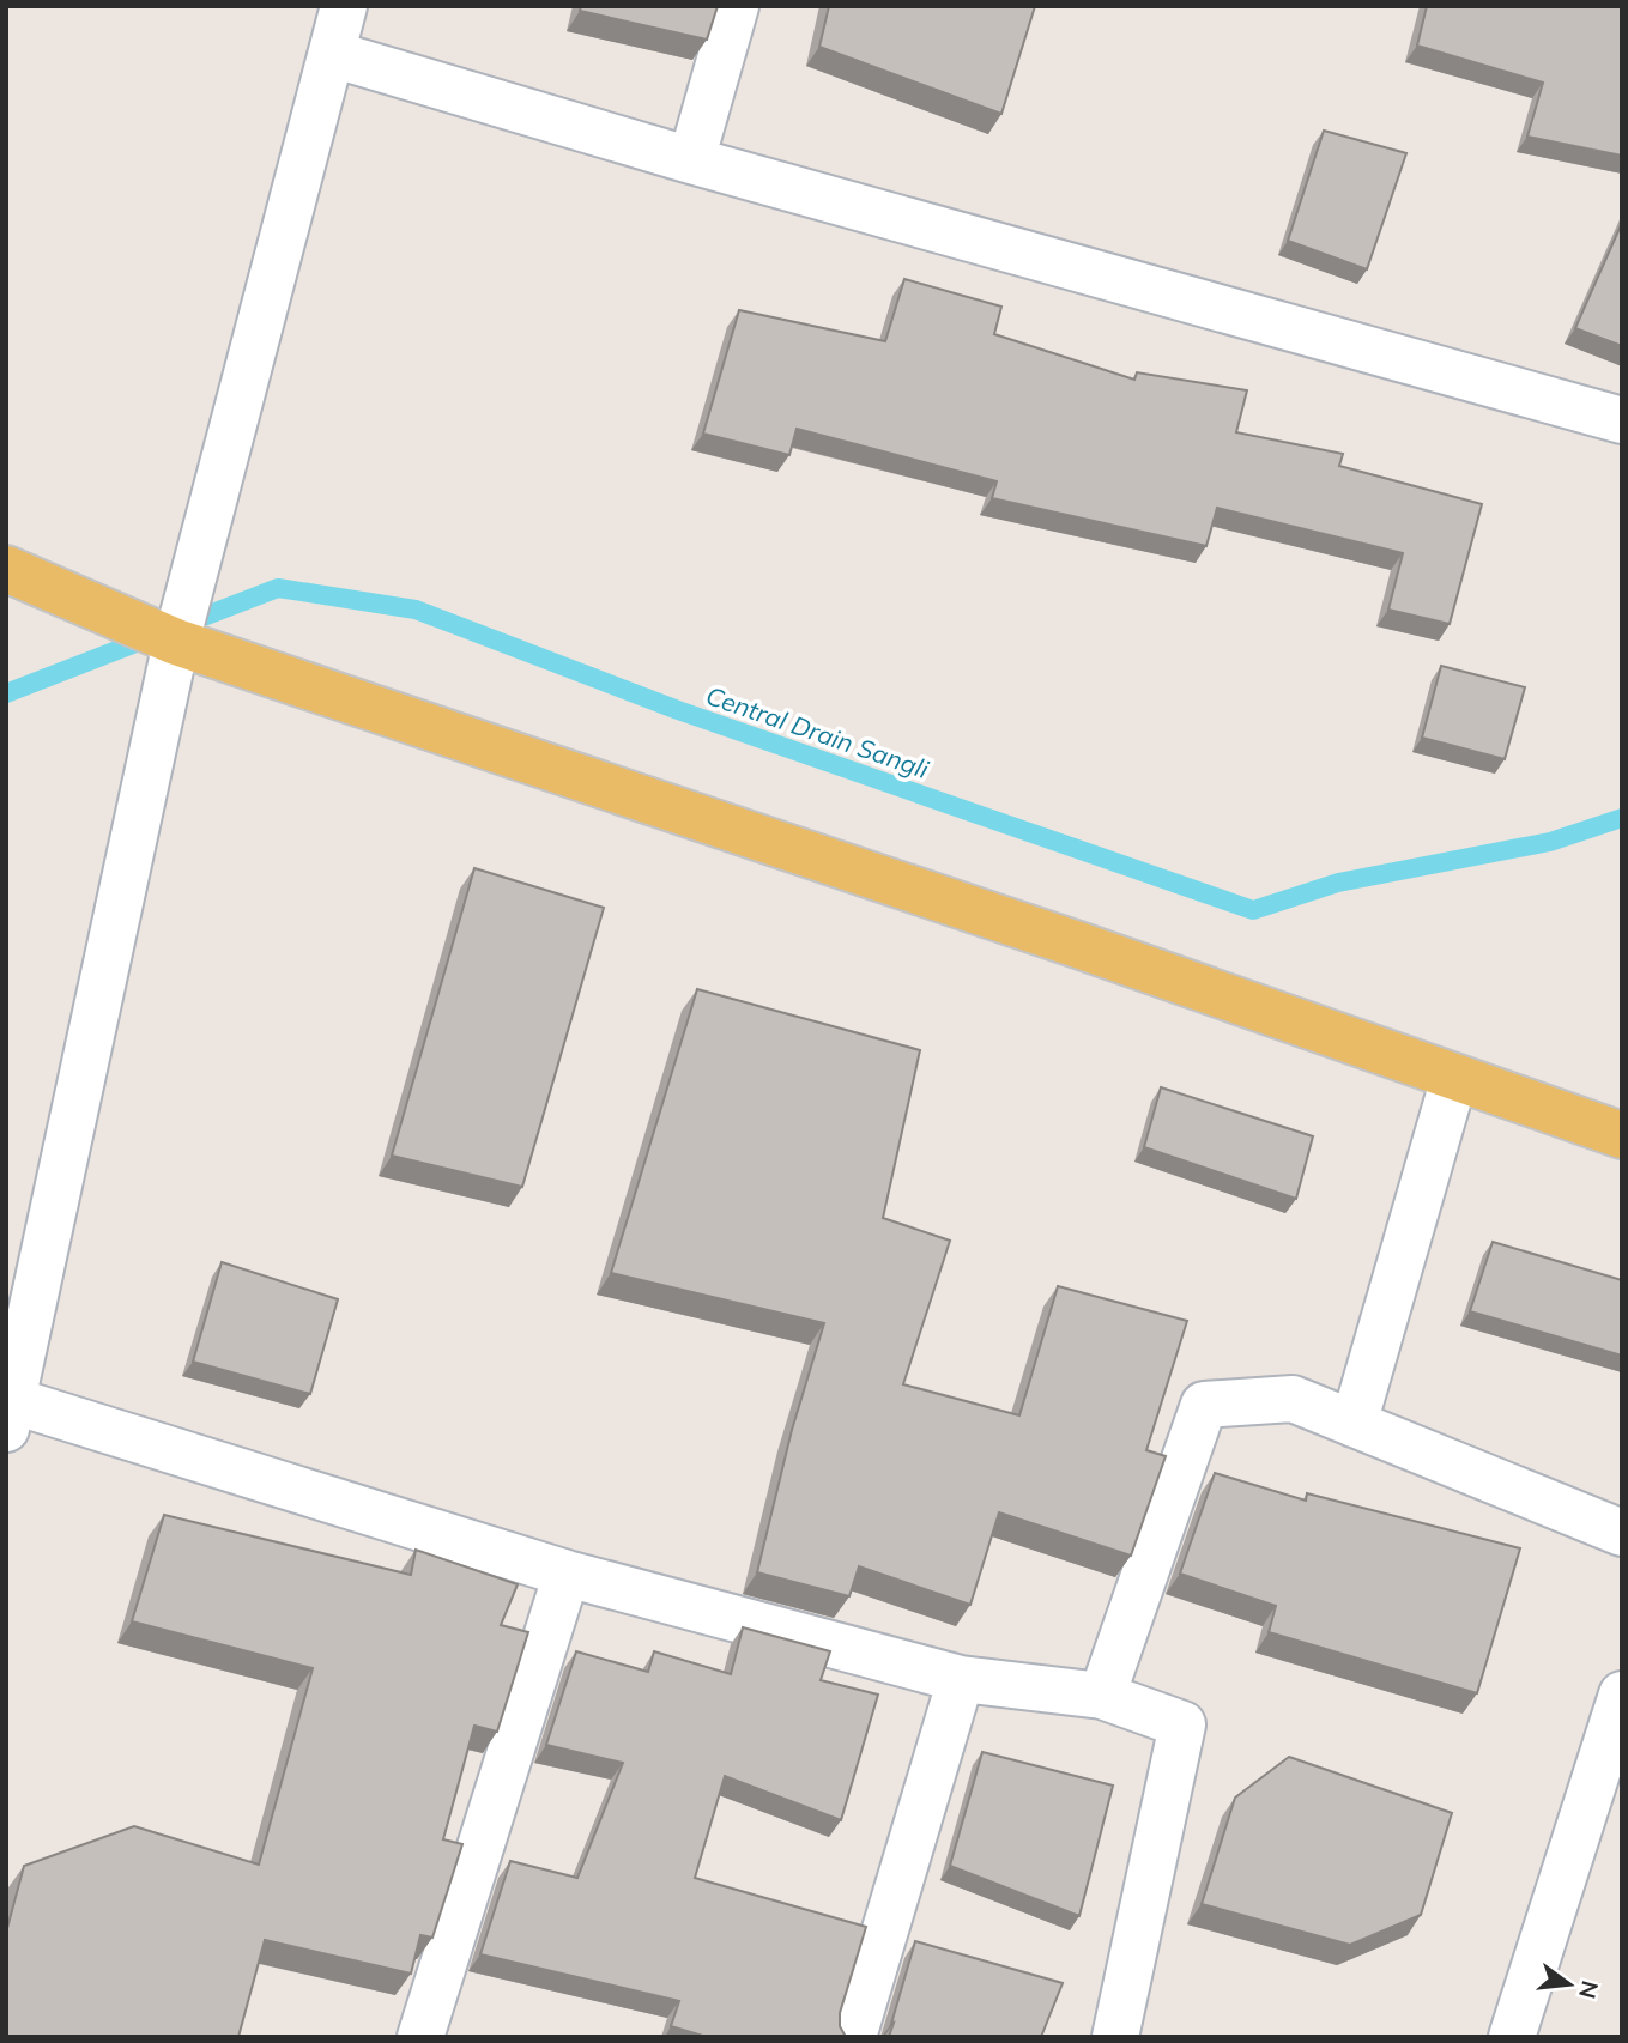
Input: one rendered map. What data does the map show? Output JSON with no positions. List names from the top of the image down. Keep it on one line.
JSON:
{"water":["Central Drain Sangli"],"north":"right"}
